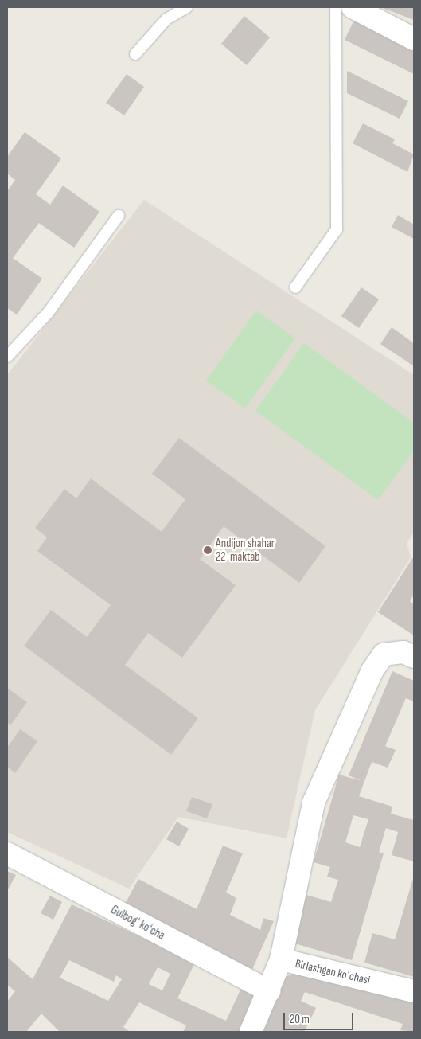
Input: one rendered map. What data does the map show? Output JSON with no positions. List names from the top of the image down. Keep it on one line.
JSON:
{"streets":{"street":["Gulbogʻ koʻcha","Birlashgan koʻchasi"]},"crossings":[["Gulbogʻ koʻcha","Birlashgan koʻchasi"]],"places":["Andijon shahar 22-maktab"],"scale_bar":"20 m"}
